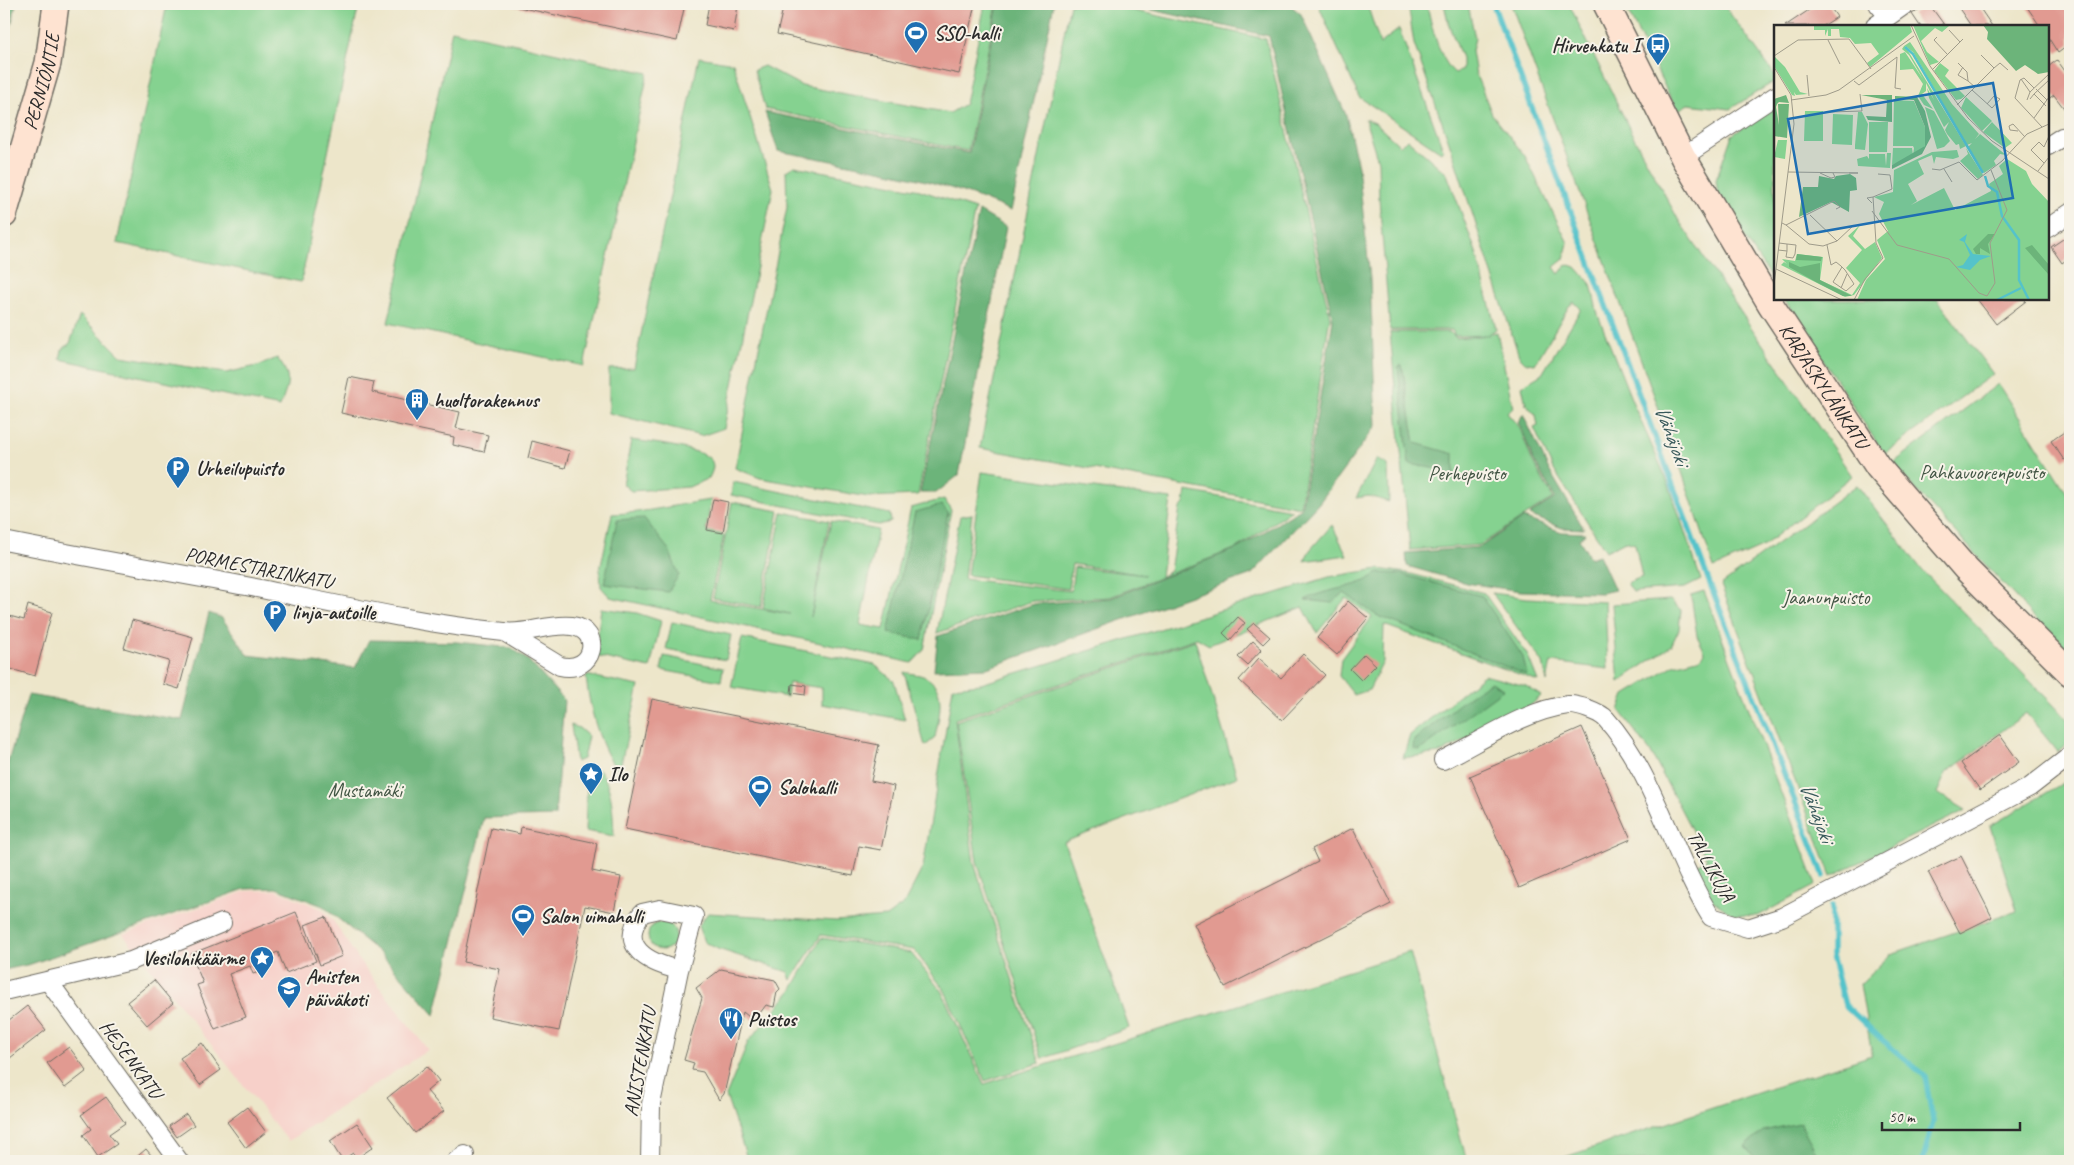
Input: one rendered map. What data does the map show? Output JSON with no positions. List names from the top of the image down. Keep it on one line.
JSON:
{"streets":{"street":["PERNIÖNTIE","KARJASKYLÄNKATU","PORMESTARINKATU","TALLIKUJA","HESENKATU","ANISTENKATU"]},"water":["Vähäjoki"],"parks":["Pahkavuorenpuisto","Perhepuisto","Jaanunpuisto","Mustamäki"],"places":{"sports":["SSO-halli","Salohalli","Salon uimahalli"],"bus stop":["Hirvenkatu I"],"building":["huoltorakennus"],"parking":["Urheilupuisto","linja-autoille"],"place":["Ilo","Vesilohikäärme"],"school or university":["Anisten päiväkoti"],"restaurant":["Puistos"]},"scale_bar":"50 m"}
